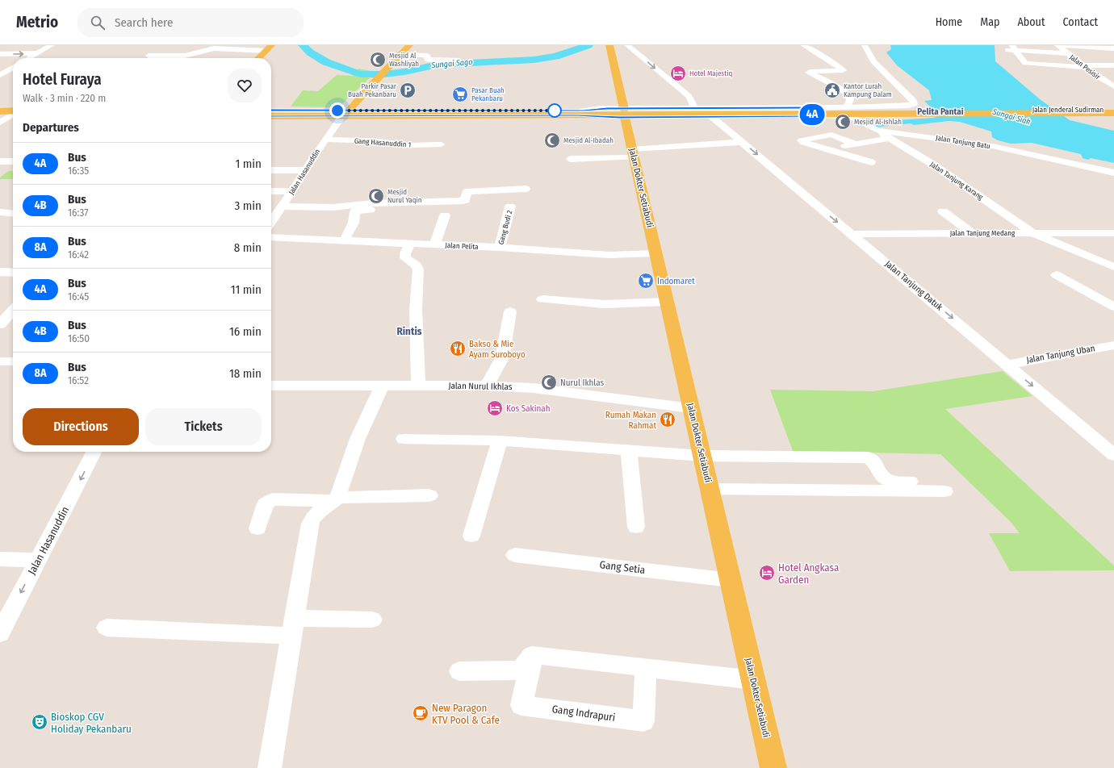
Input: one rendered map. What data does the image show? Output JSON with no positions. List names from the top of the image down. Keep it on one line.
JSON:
{"streets":{"main road":["Jalan Jenderal Sudirman","Jalan Dokter Setiabudi"],"street":["Jalan Pesisir","Jalan Tanjung Batu","Gang Hasanuddin 1","Jalan Hasanuddin","Jalan Tanjung Karang","Gang Budi 2","Jalan Tanjung Medang","Jalan Pelita","Jalan Tanjung Datuk","Jalan Tanjung Uban","Jalan Nurul Ikhlas","Gang Setia","Gang Indrapuri"]},"crossings":[["Jalan Jenderal Sudirman","Jalan Tanjung Batu"],["Jalan Jenderal Sudirman","Jalan Hasanuddin"],["Jalan Jenderal Sudirman","Jalan Dokter Setiabudi"],["Jalan Tanjung Batu","Jalan Tanjung Karang"],["Jalan Tanjung Batu","Jalan Dokter Setiabudi"],["Jalan Tanjung Batu","Jalan Tanjung Datuk"],["Gang Hasanuddin 1","Jalan Hasanuddin"],["Jalan Tanjung Karang","Jalan Tanjung Medang"],["Jalan Dokter Setiabudi","Jalan Pelita"],["Jalan Dokter Setiabudi","Jalan Nurul Ikhlas"],["Jalan Dokter Setiabudi","Gang Setia"],["Gang Budi 2","Jalan Pelita"],["Jalan Tanjung Medang","Jalan Tanjung Datuk"],["Jalan Tanjung Datuk","Jalan Tanjung Uban"]],"one_way":["Jalan Hasanuddin"],"districts":["Pelita Pantai","Rintis"],"water":["Sungai Sago","Sungai Siak"],"places":{"mosque":["Mesjid Al Washliyah","Mesjid Al-Ishlah","Mesjid Al-Ibadah","Mesjid Nurul Yaqin","Nurul Ikhlas"],"hotel":["Hotel Majestiq","Kos Sakinah","Hotel Angkasa Garden"],"parking":["Parkir Pasar Buah Pekanbaru"],"public building":["Kantor Lurah Kampung Dalam"],"supermarket":["Pasar Buah Pekanbaru","Indomaret"],"restaurant":["Bakso & Mie Ayam Suroboyo","Rumah Makan Rahmat"],"cafe":["New Paragon KTV Pool & Cafe"],"theatre":["Bioskop CGV Holiday Pekanbaru"]},"lines":["bus line 4A"],"page":{"header":"Metrio","search":"Search here","nav":["Home","Map","About","Contact"],"on_map":"4A","heading":[["Hotel Furaya","Walk · 3 min · 220 m"],"Departures"],"list":[{"mark":"4A","name":"Bus","note":"16:35","value":"1 min"},{"mark":"4B","name":"Bus","note":"16:37","value":"3 min"},{"mark":"8A","name":"Bus","note":"16:42","value":"8 min"},{"mark":"4A","name":"Bus","note":"16:45","value":"11 min"},{"mark":"4B","name":"Bus","note":"16:50","value":"16 min"},{"mark":"8A","name":"Bus","note":"16:52","value":"18 min"}],"buttons":["Directions","Tickets"]}}
